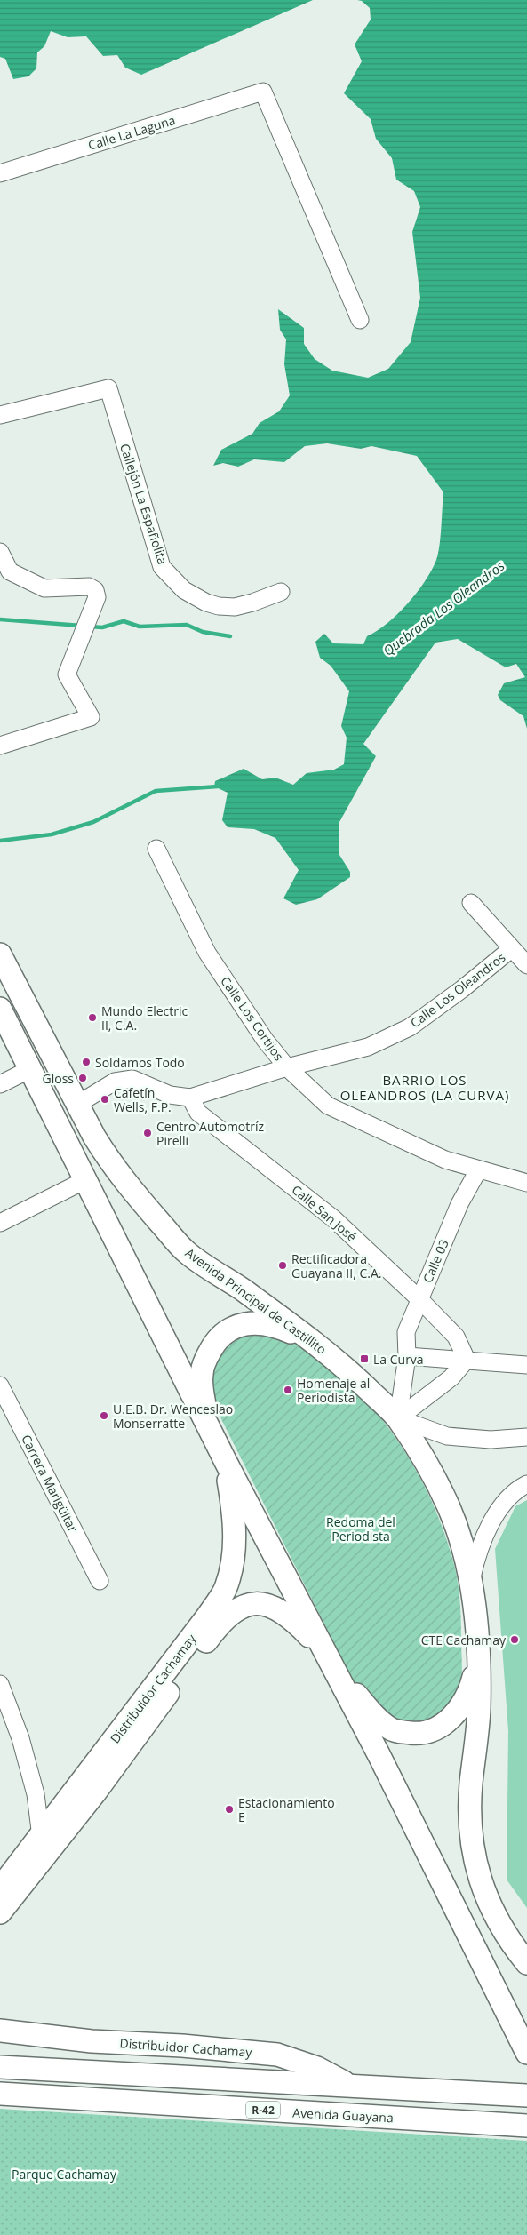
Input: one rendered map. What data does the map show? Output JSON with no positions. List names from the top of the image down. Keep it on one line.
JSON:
{"streets":{"main road":["Avenida Principal de Castillito","Distribuidor Cachamay","R-42","Avenida Guayana"],"street":["Calle La Laguna","Callejón La Españolita","Calle Los Oleandros","Calle Los Cortijos","Calle San José","Calle 03","Carrera Marigüitar"]},"crossings":[["Calle Los Oleandros","Calle Los Cortijos"],["Calle Los Oleandros","Calle San José"],["Calle Los Oleandros","Avenida Principal de Castillito"],["Calle Los Cortijos","Calle 03"],["Calle San José","Calle 03"],["Calle 03","Avenida Principal de Castillito"]],"districts":["BARRIO LOS OLEANDROS (LA CURVA)"],"water":["Quebrada Los Oleandros"],"parks":["Redoma del Periodista","Parque Cachamay"],"places":{"other":["Mundo Electric II, C.A.","Soldamos Todo","Gloss","Cafetín Wells, F.P.","Centro Automotríz Pirelli","Rectificadora Guayana II, C.A.","Homenaje al Periodista","U.E.B. Dr. Wenceslao Monserratte","CTE Cachamay","Estacionamiento E"],"transit":["La Curva"]}}
